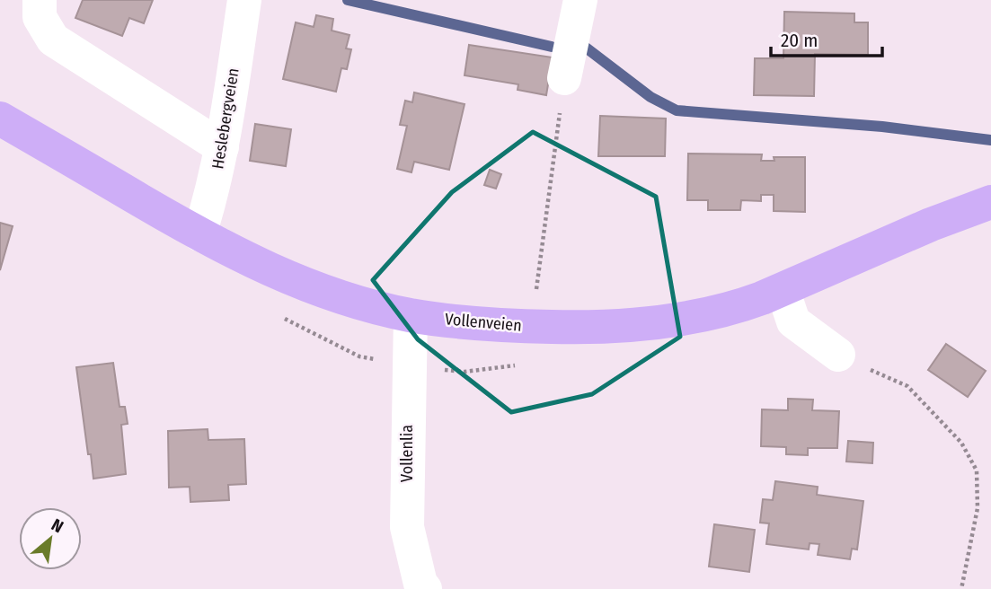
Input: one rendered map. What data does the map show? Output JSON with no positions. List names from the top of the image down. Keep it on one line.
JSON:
{"streets":{"main road":["Vollenveien"],"street":["Heslebergveien","Vollenlia"]},"crossings":[["Heslebergveien","Vollenveien"],["Vollenveien","Vollenlia"]],"scale_bar":"20 m","north":"top right"}
